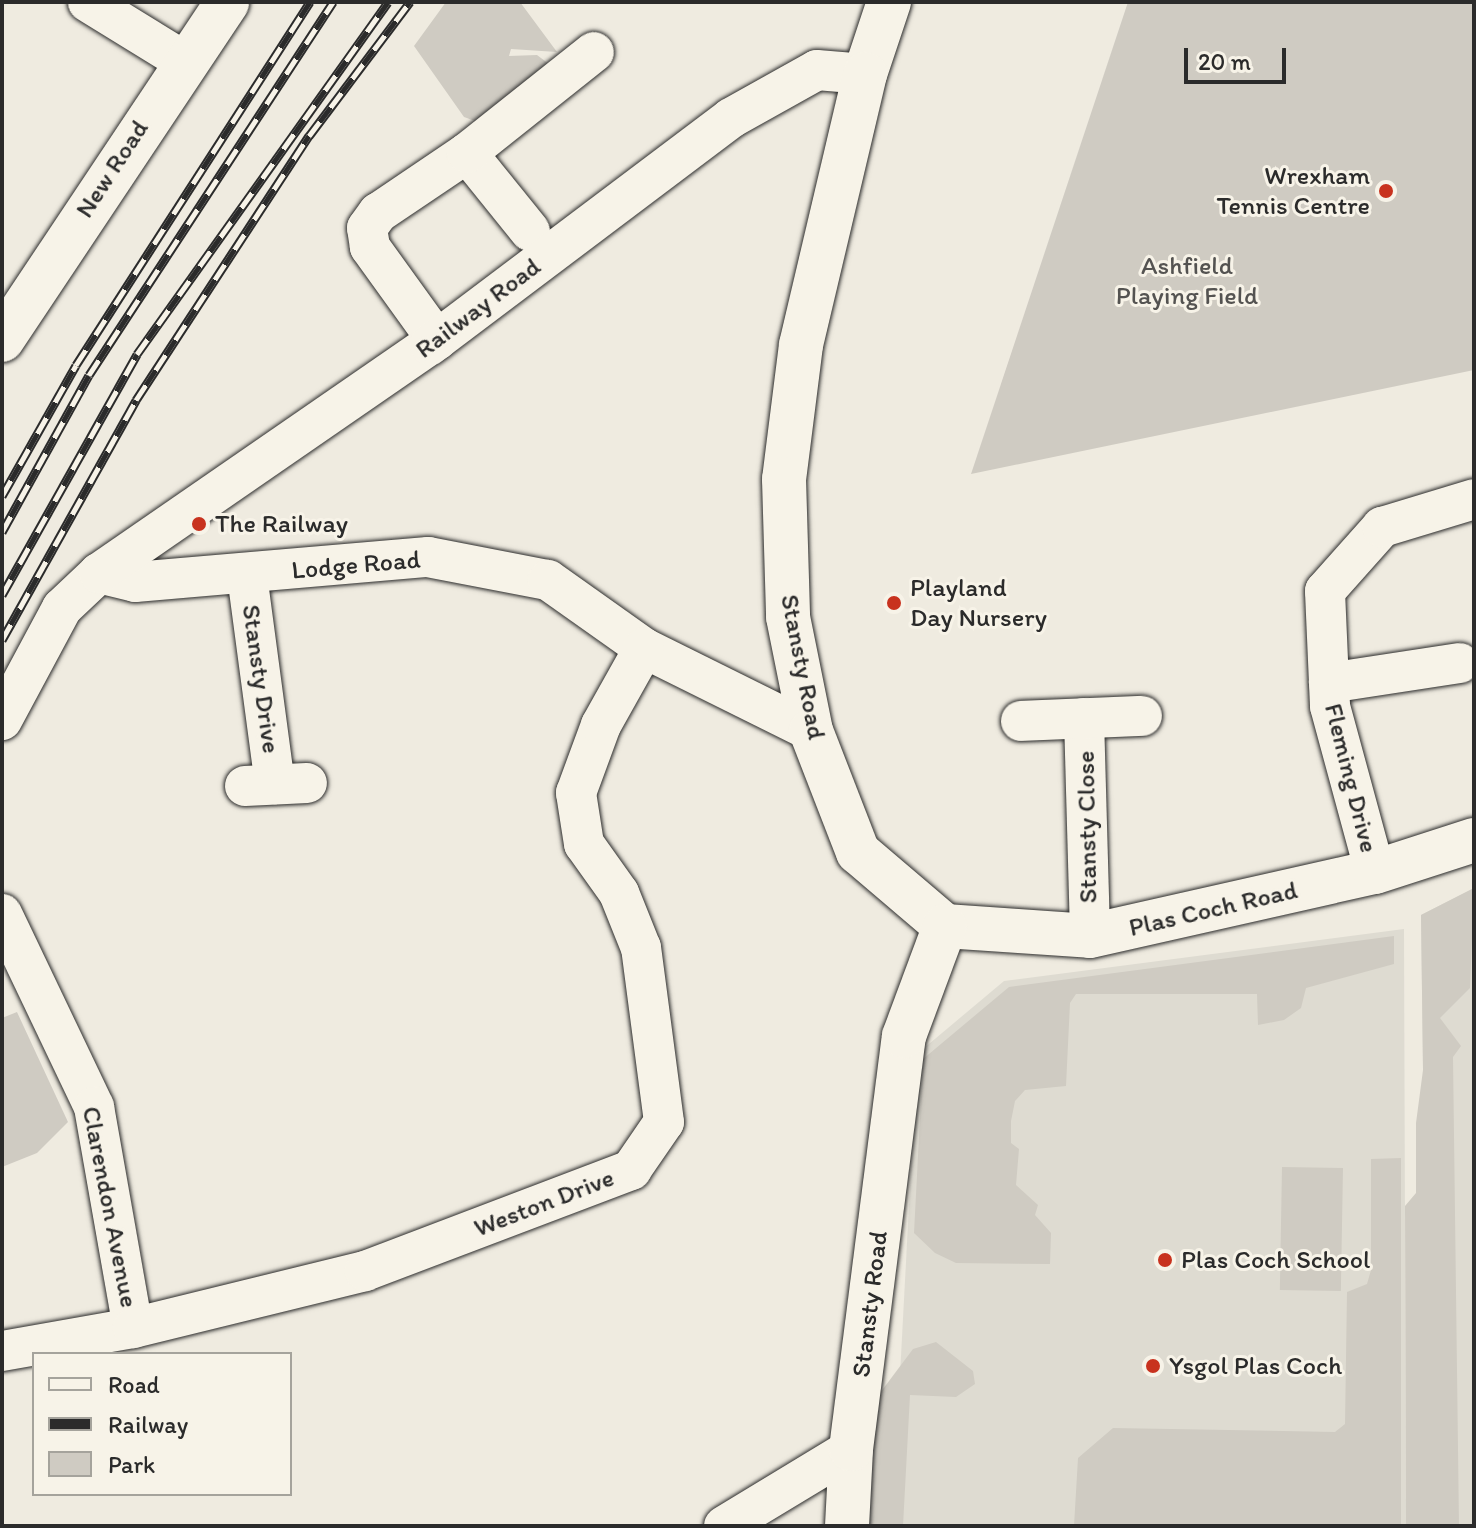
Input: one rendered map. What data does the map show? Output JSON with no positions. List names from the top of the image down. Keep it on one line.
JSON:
{"streets":{"main road":["New Road","Stansty Road","Plas Coch Road"],"street":["Railway Road","Lodge Road","Stansty Drive","Fleming Drive","Stansty Close","Weston Drive","Clarendon Avenue"]},"crossings":[["Railway Road","Lodge Road"],["Railway Road","Stansty Road"],["Lodge Road","Stansty Road"],["Lodge Road","Stansty Drive"],["Lodge Road","Weston Drive"],["Stansty Road","Plas Coch Road"],["Fleming Drive","Plas Coch Road"],["Stansty Close","Plas Coch Road"],["Weston Drive","Clarendon Avenue"]],"parks":["Ashfield Playing Field"],"places":["Wrexham Tennis Centre","The Railway","Playland Day Nursery","Plas Coch School","Ysgol Plas Coch"],"legend":["Road","Railway","Park"],"scale_bar":"20 m"}
